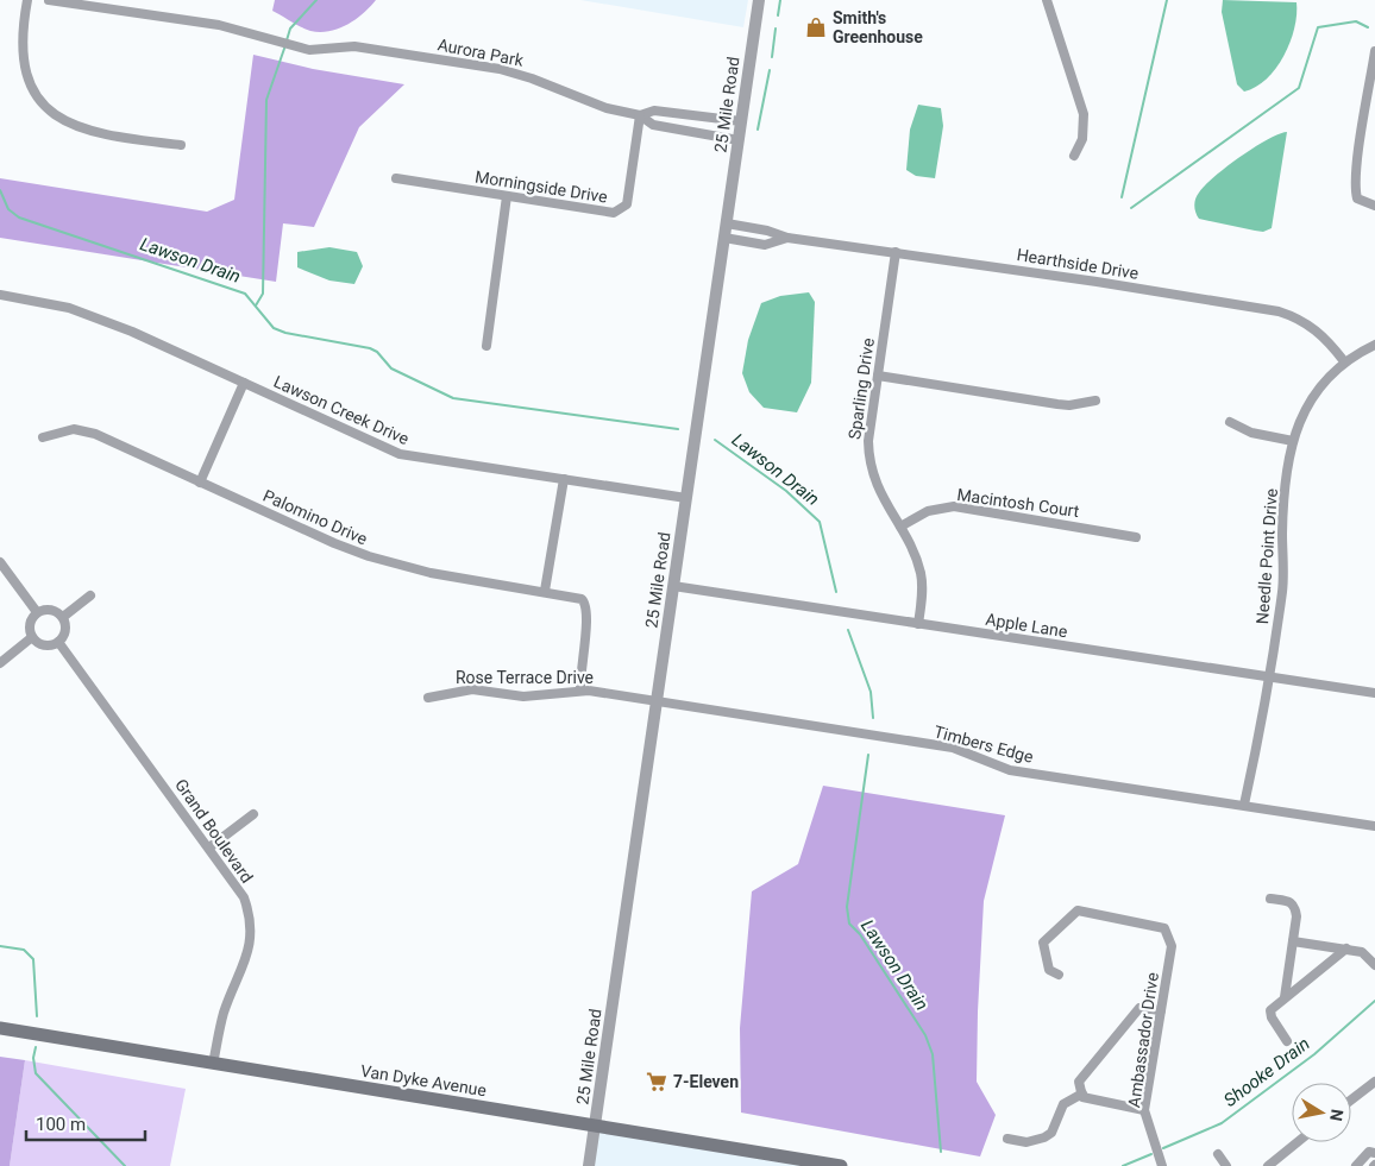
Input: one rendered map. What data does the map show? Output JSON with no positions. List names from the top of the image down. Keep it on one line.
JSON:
{"streets":{"main road":["Van Dyke Avenue"],"street":["Aurora Park","25 Mile Road","Morningside Drive","Hearthside Drive","Sparling Drive","Lawson Creek Drive","Macintosh Court","Palomino Drive","Needle Point Drive","Apple Lane","Rose Terrace Drive","Timbers Edge","Grand Boulevard","Ambassador Drive"]},"crossings":[["Aurora Park","25 Mile Road"],["Aurora Park","Morningside Drive"],["25 Mile Road","Hearthside Drive"],["25 Mile Road","Lawson Creek Drive"],["25 Mile Road","Apple Lane"],["25 Mile Road","Rose Terrace Drive"],["25 Mile Road","Timbers Edge"],["25 Mile Road","Van Dyke Avenue"],["Hearthside Drive","Sparling Drive"],["Hearthside Drive","Needle Point Drive"],["Sparling Drive","Macintosh Court"],["Sparling Drive","Apple Lane"],["Palomino Drive","Rose Terrace Drive"],["Needle Point Drive","Apple Lane"],["Needle Point Drive","Timbers Edge"],["Rose Terrace Drive","Timbers Edge"],["Grand Boulevard","Van Dyke Avenue"]],"water":["Lawson Drain","Shooke Drain"],"places":{"shop":["Smith's Greenhouse"],"supermarket":["7-Eleven"]},"scale_bar":"100 m","north":"right"}
